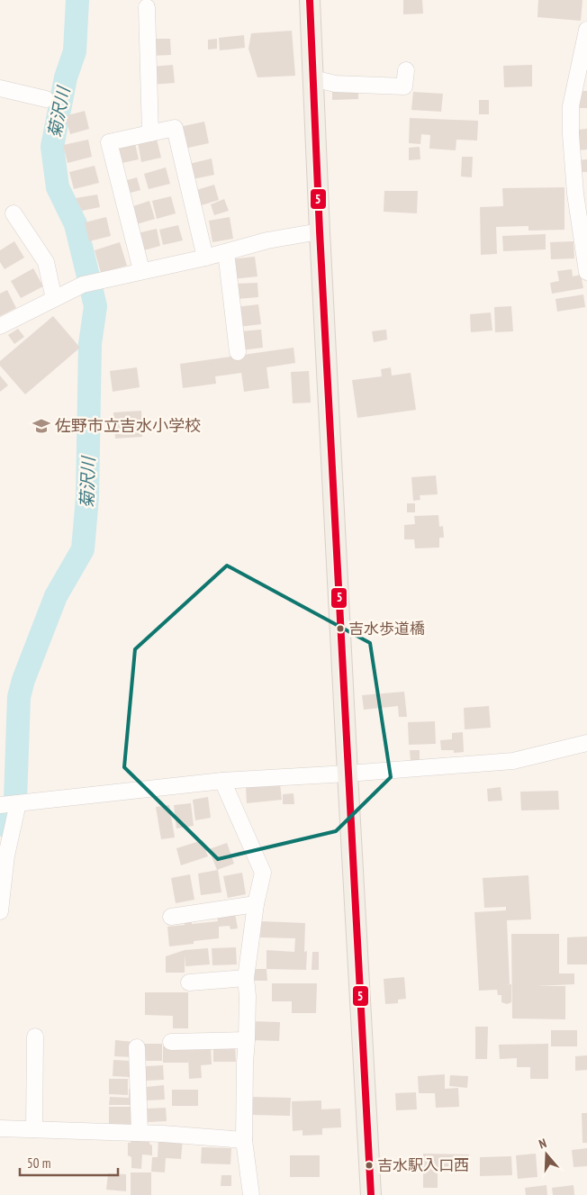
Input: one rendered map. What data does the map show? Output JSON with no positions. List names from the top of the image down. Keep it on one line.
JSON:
{"water":["菊沢川"],"places":{"school or university":["佐野市立吉水小学校"],"other":["吉水歩道橋","吉水駅入口西"]},"lines":["transit line 5"],"scale_bar":"50 m","north":"top"}
